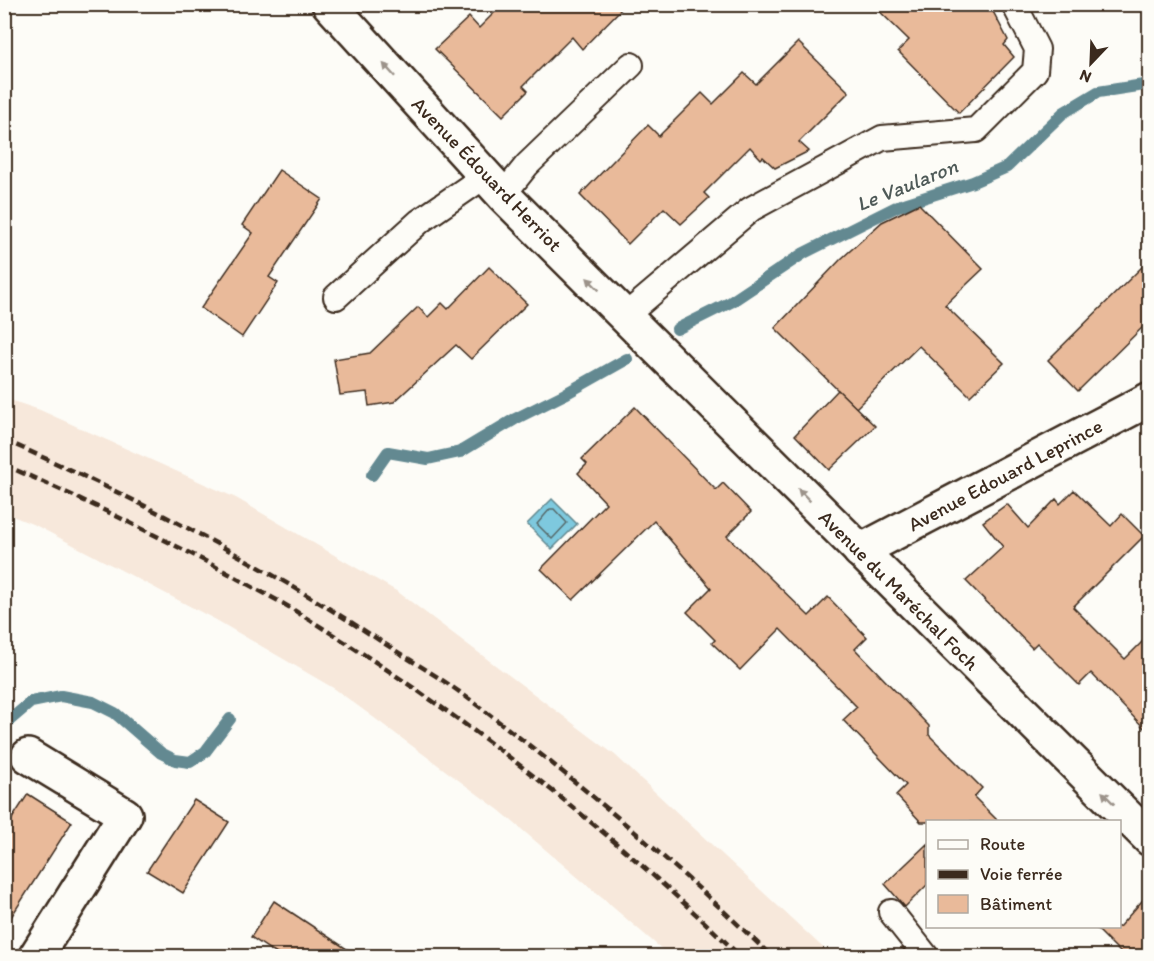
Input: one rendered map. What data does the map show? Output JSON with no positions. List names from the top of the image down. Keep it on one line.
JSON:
{"streets":{"street":["Avenue Édouard Herriot","Avenue Edouard Leprince","Avenue du Maréchal Foch"]},"crossings":[["Avenue Édouard Herriot","Avenue du Maréchal Foch"],["Avenue Edouard Leprince","Avenue du Maréchal Foch"]],"one_way":["Avenue Édouard Herriot","Avenue du Maréchal Foch"],"water":["Le Vaularon"],"legend":["Route","Voie ferrée","Bâtiment"],"north":"bottom left"}
